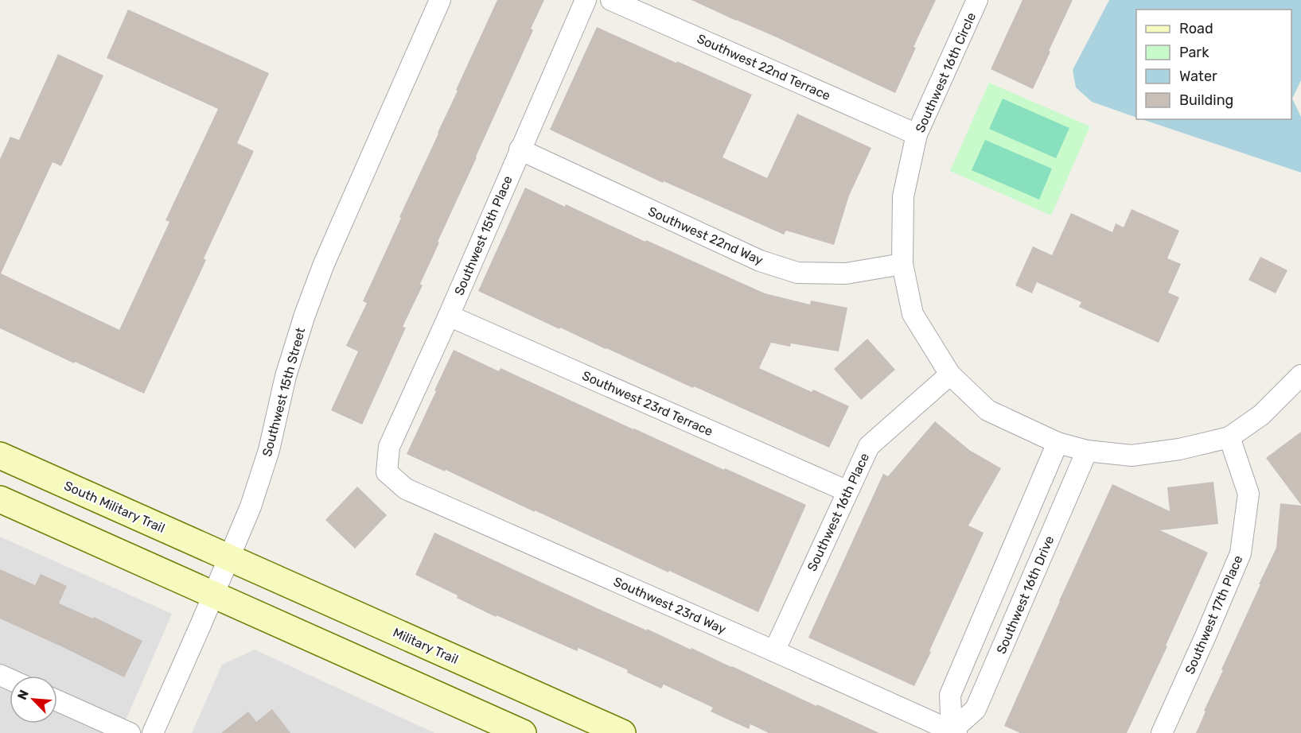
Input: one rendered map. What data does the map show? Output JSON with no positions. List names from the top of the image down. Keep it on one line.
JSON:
{"streets":{"street":["Southwest 22nd Terrace","Southwest 16th Circle","Southwest 15th Place","Southwest 22nd Way","Southwest 15th Street","Southwest 23rd Terrace","South Military Trail","Southwest 16th Place","Southwest 16th Drive","Southwest 23rd Way","Southwest 17th Place","Military Trail"]},"crossings":[["Southwest 22nd Terrace","Southwest 16th Circle"],["Southwest 16th Circle","Southwest 22nd Way"],["Southwest 16th Circle","Southwest 16th Place"],["Southwest 16th Circle","Southwest 16th Drive"],["Southwest 16th Circle","Southwest 17th Place"],["Southwest 15th Place","Southwest 22nd Way"],["Southwest 15th Place","Southwest 23rd Terrace"],["Southwest 15th Place","Southwest 23rd Way"],["Southwest 15th Street","South Military Trail"],["Southwest 15th Street","Military Trail"],["Southwest 23rd Terrace","Southwest 16th Place"],["South Military Trail","Military Trail"],["Southwest 16th Place","Southwest 23rd Way"],["Southwest 16th Drive","Southwest 23rd Way"]],"legend":["Road","Park","Water","Building"],"north":"top left"}
